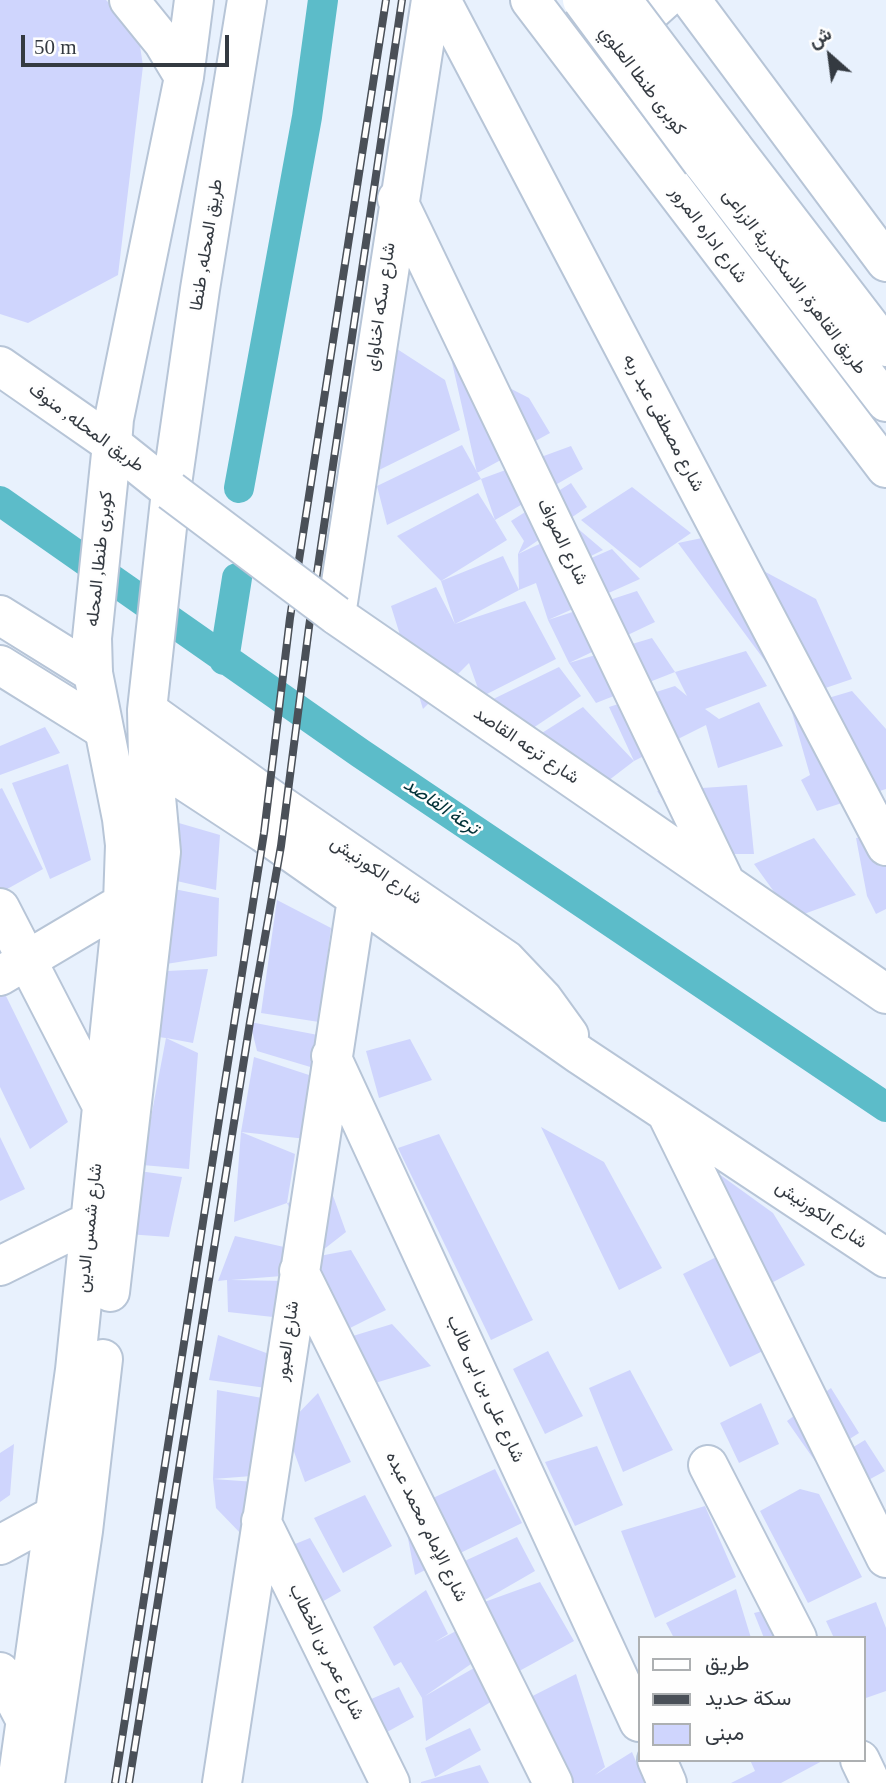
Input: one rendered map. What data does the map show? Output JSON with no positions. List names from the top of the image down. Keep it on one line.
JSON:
{"streets":{"main road":["كوبرى طنطا العلوي","شارع اداره المرور","طريق المحله, طنطا","طريق القاهرة, الاسكندرية الزراعى","شارع سكه اخناواى","شارع مصطفى عبد ربه","طريق المحله, منوف","شارع الصواف","كوبرى طنطا, المحله","شارع ترعه القاصد","شارع الكورنيش","شارع شمس الدين","شارع العبور","شارع على بن ابى طالب","شارع الإمام محمد عبده","شارع عمر بن الخطاب"]},"crossings":[["كوبرى طنطا العلوي","طريق القاهرة, الاسكندرية الزراعى"],["طريق المحله, طنطا","طريق المحله, منوف"],["طريق المحله, طنطا","شارع ترعه القاصد"],["شارع سكه اخناواى","شارع الصواف"],["شارع سكه اخناواى","شارع ترعه القاصد"],["طريق المحله, منوف","كوبرى طنطا, المحله"],["طريق المحله, منوف","شارع ترعه القاصد"],["شارع الصواف","شارع ترعه القاصد"],["كوبرى طنطا, المحله","شارع شمس الدين"],["شارع الكورنيش","شارع شمس الدين"],["شارع الكورنيش","شارع العبور"],["شارع العبور","شارع على بن ابى طالب"],["شارع العبور","شارع الإمام محمد عبده"],["شارع العبور","شارع عمر بن الخطاب"]],"water":["ترعة القاصد"],"legend":["طريق","سكة حديد","مبنى"],"scale_bar":"50 m","north":"top left"}
